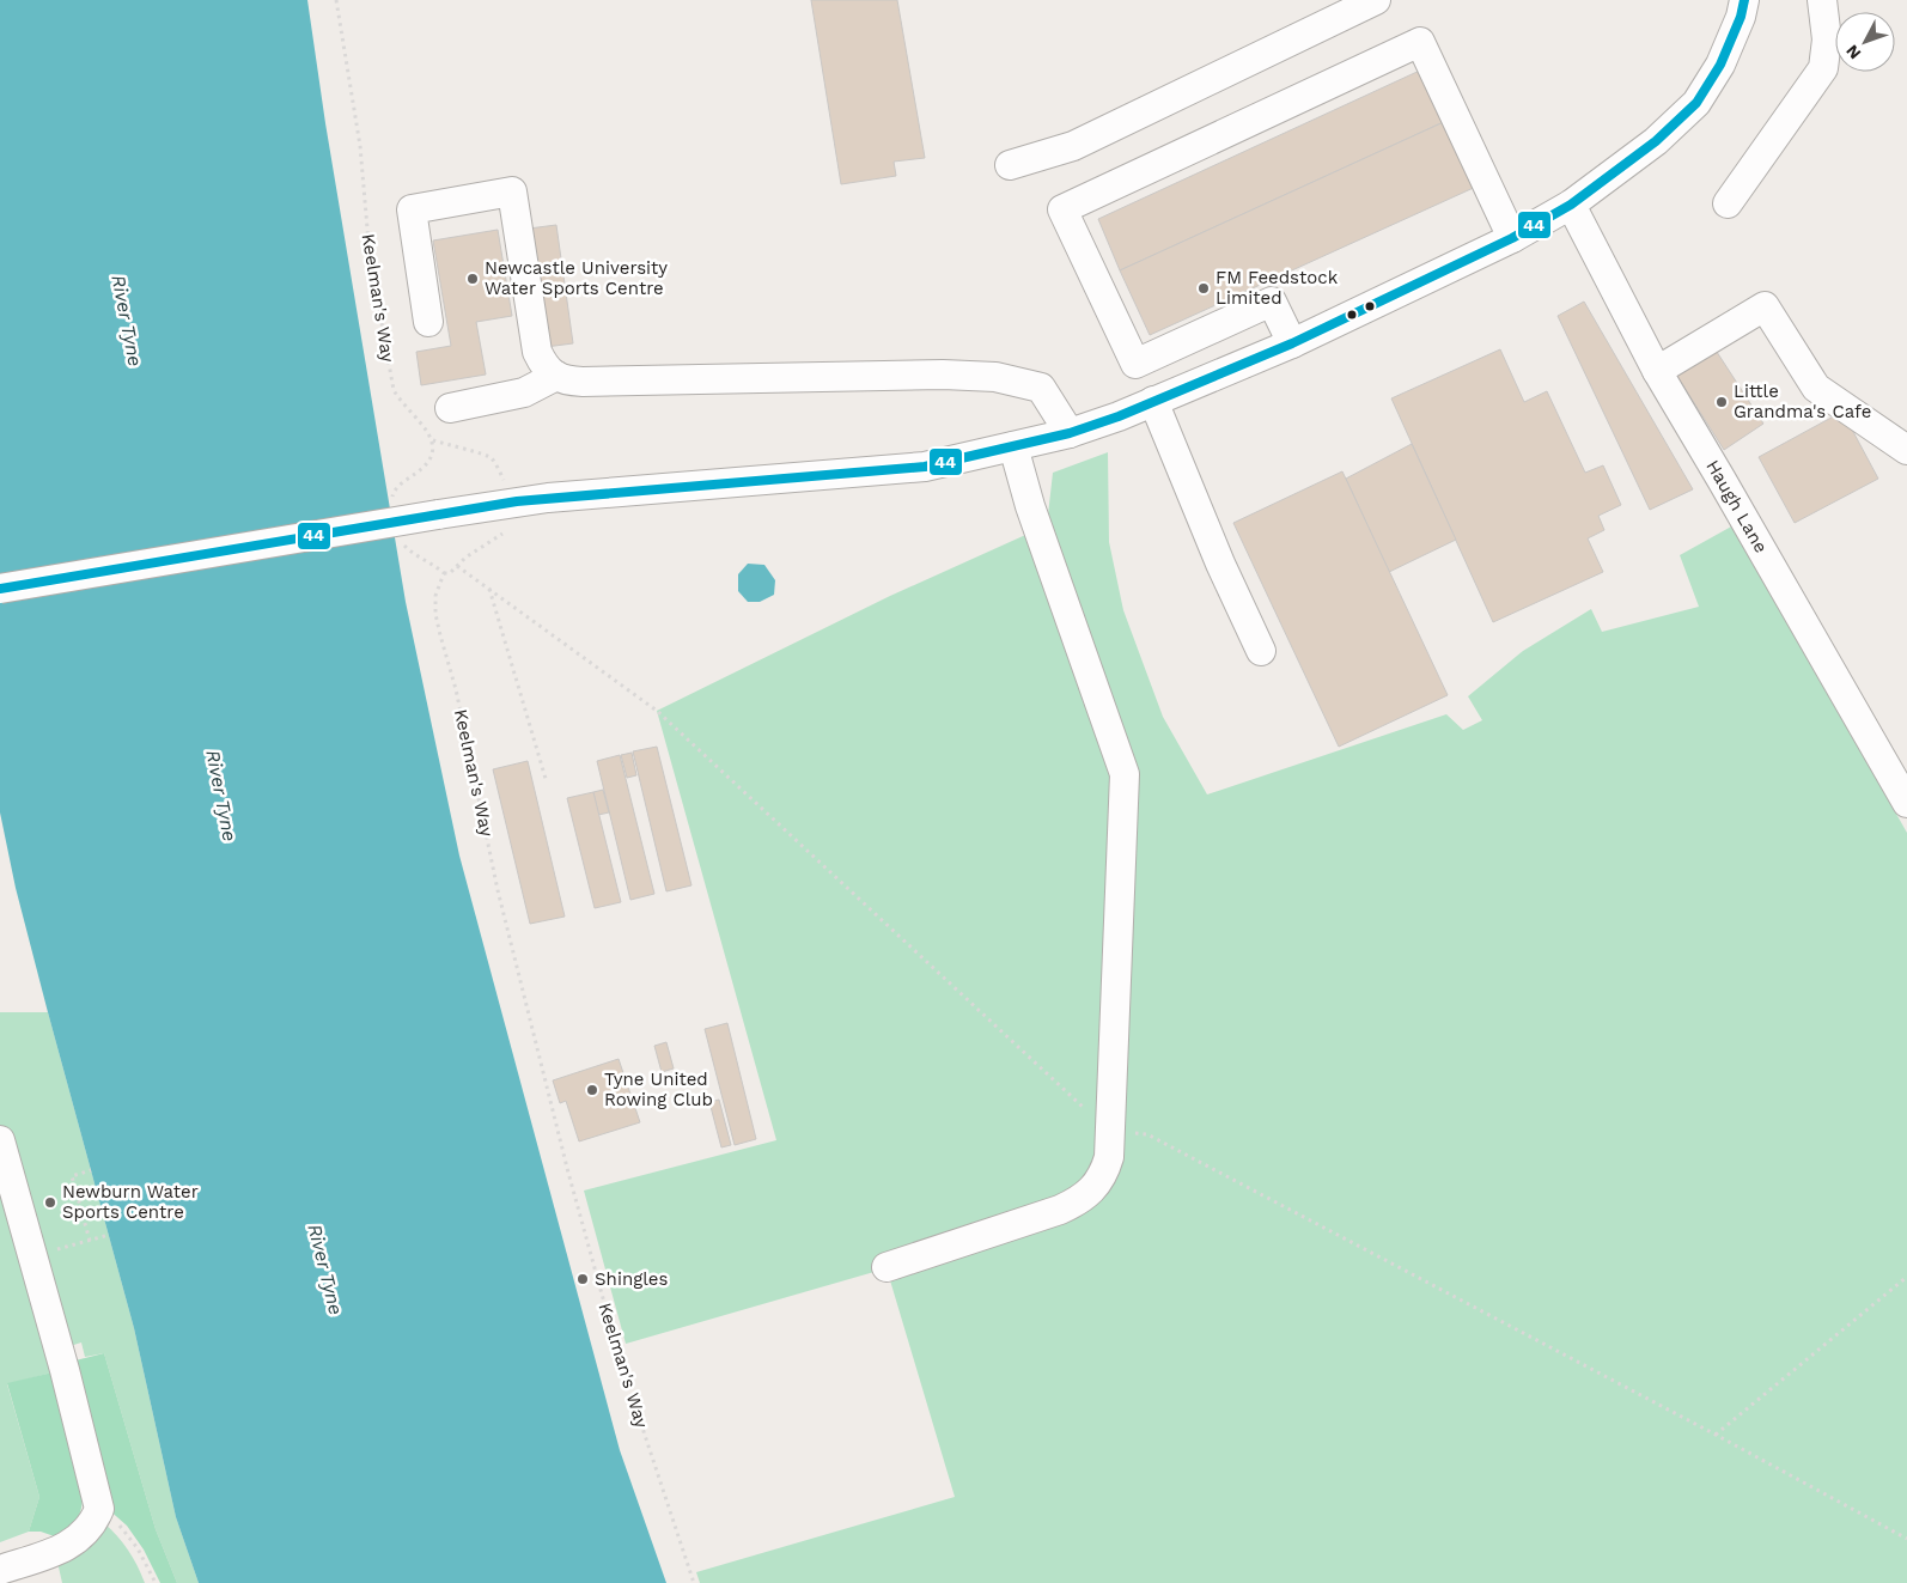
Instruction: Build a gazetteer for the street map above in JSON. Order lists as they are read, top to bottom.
{
  "streets": {
    "street": ["Haugh Lane"],
    "path": ["Keelman's Way"]
  },
  "water": ["River Tyne"],
  "places": [
    "Newcastle University Water Sports Centre",
    "FM Feedstock Limited",
    "Little Grandma's Cafe",
    "Tyne United Rowing Club",
    "Newburn Water Sports Centre",
    "Shingles"
  ],
  "lines": ["transit line 44"],
  "north": "bottom left"
}
